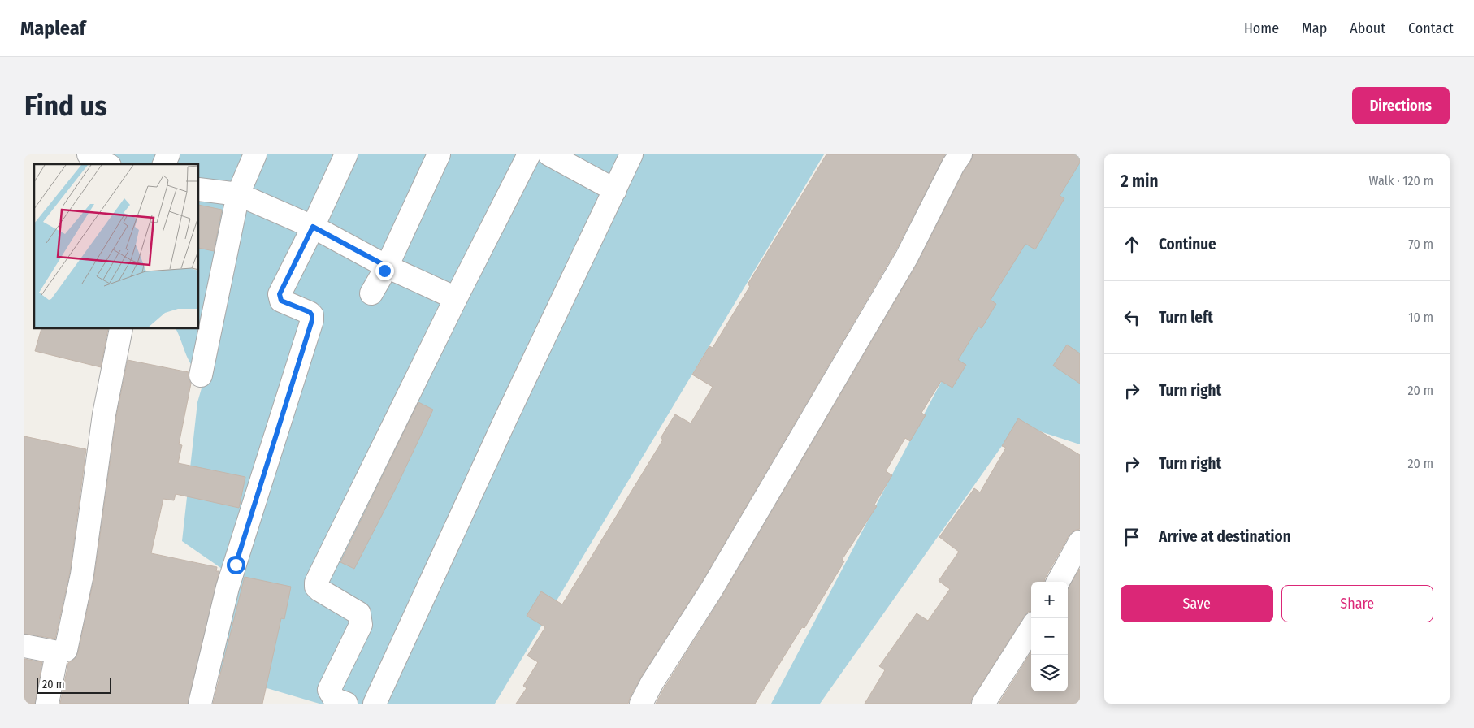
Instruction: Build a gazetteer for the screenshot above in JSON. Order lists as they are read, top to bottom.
{
  "scale_bar": "20 m",
  "page": {
    "header": "Mapleaf",
    "nav": [
      "Home",
      "Map",
      "About",
      "Contact"
    ],
    "buttons": [
      "Directions",
      ["Save", "Share"]
    ],
    "title": "Find us",
    "heading": ["2 min", "Walk · 120 m"],
    "list": [
      ["Continue", "70 m"],
      ["Turn left", "10 m"],
      ["Turn right", "20 m"],
      ["Turn right", "20 m"],
      "Arrive at destination"
    ],
    "map_buttons": ["+", "−"],
    "scale": "20 m"
  }
}
